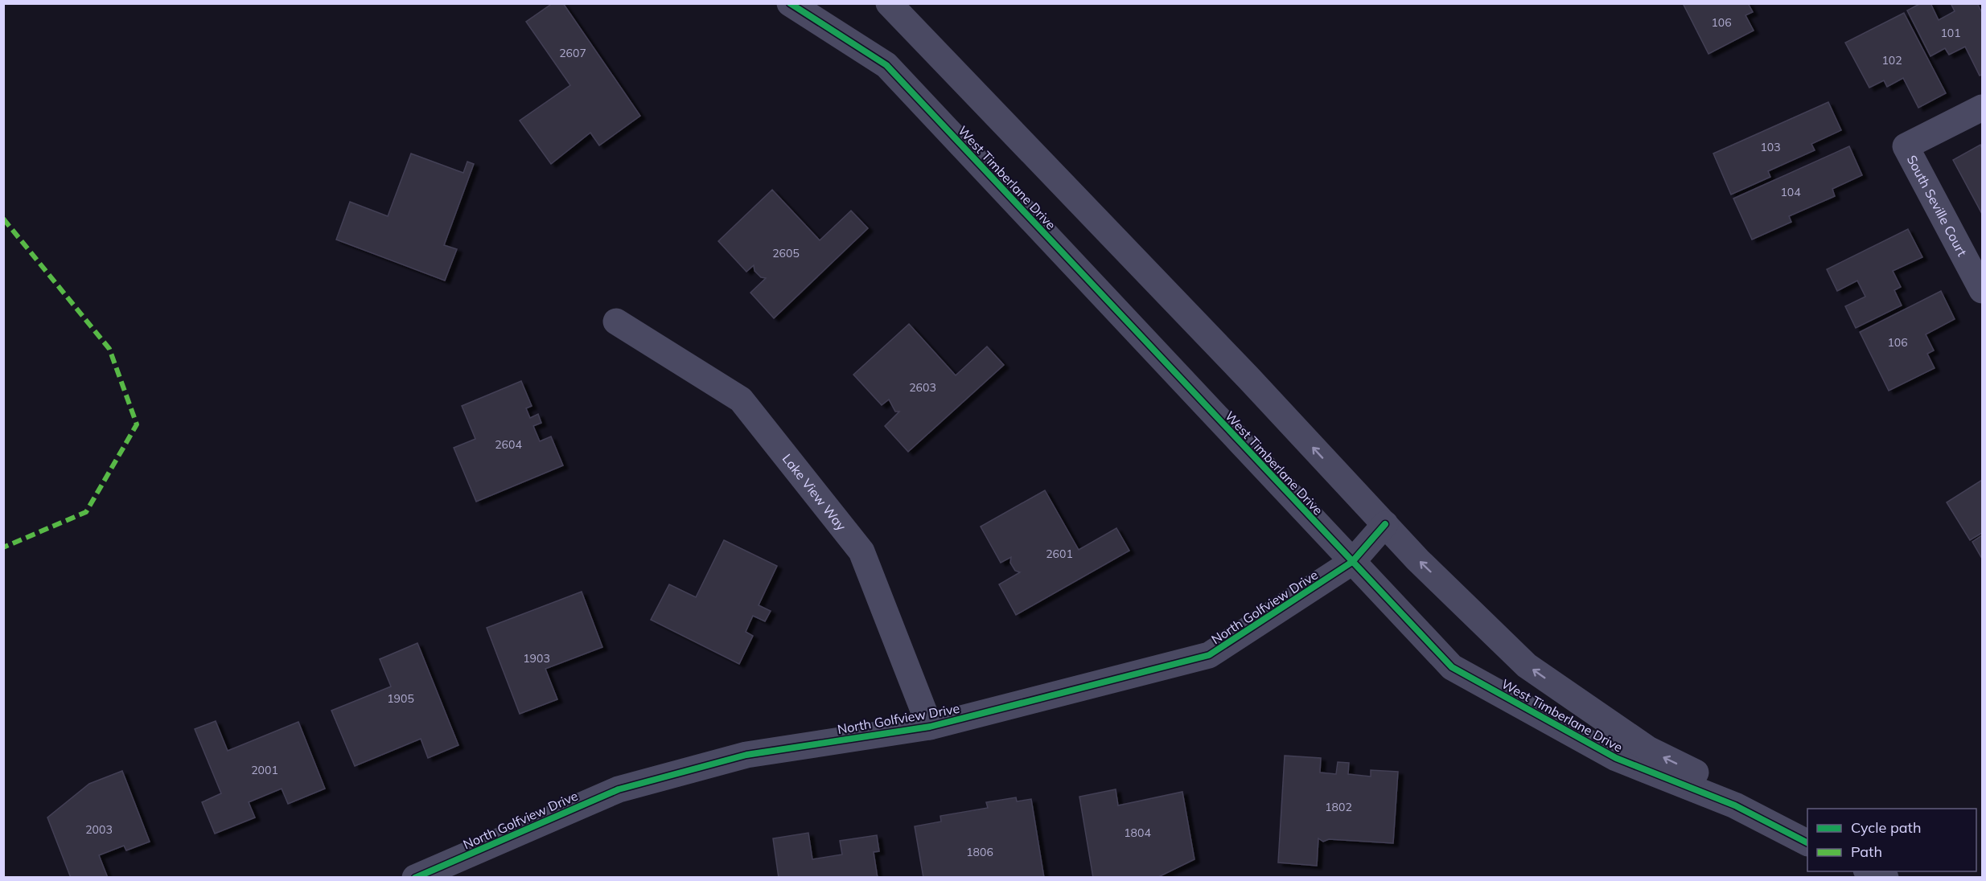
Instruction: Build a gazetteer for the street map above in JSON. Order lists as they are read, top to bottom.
{
  "streets": {
    "street": [
      "West Timberlane Drive",
      "South Seville Court",
      "Lake View Way",
      "North Golfview Drive"
    ]
  },
  "crossings": [
    ["West Timberlane Drive", "North Golfview Drive"],
    ["Lake View Way", "North Golfview Drive"]
  ],
  "house_numbers": [
    "106",
    "101",
    "2607",
    "102",
    "103",
    "104",
    "2605",
    "106",
    "2603",
    "2604",
    "2601",
    "1903",
    "1905",
    "2001",
    "1802",
    "2003",
    "1804",
    "1806"
  ],
  "legend": ["Cycle path", "Path"]
}
